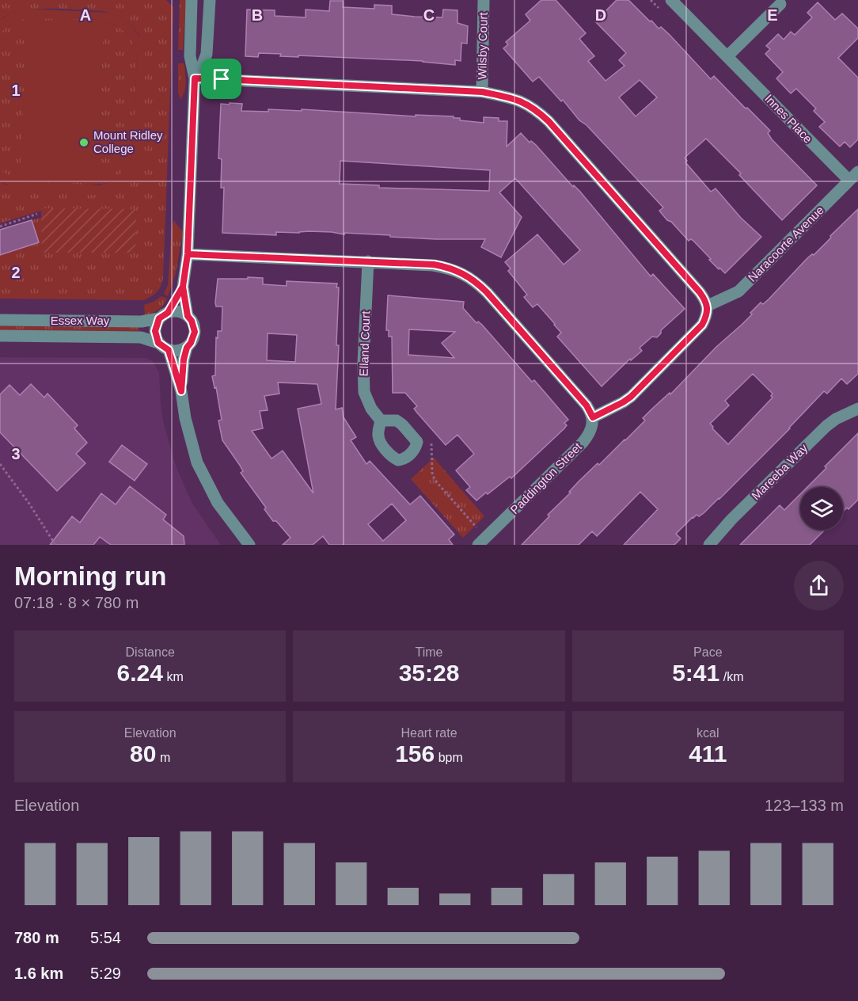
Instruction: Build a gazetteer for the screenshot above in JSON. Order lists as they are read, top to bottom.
{
  "streets": {
    "street": [
      "Wilsby Court",
      "Innes Place",
      "Naracoorte Avenue",
      "Essex Way",
      "Elland Court",
      "Mareeba Way",
      "Paddington Street"
    ]
  },
  "crossings": [
    ["Innes Place", "Naracoorte Avenue"]
  ],
  "places": ["Mount Ridley College"],
  "page": {
    "heading": ["Morning run", "07:18 · 8 × 780 m"],
    "stats": [
      ["Distance", "6.24 km"],
      ["Time", "35:28"],
      ["Pace", "5:41 /km"],
      ["Elevation", "80 m"],
      ["Heart rate", "156 bpm"],
      ["kcal", "411"]
    ],
    "chart": ["Elevation", "123–133 m"],
    "list": [
      {
        "name": "780 m",
        "note": "5:54"
      },
      {
        "name": "1.6 km",
        "note": "5:29"
      }
    ]
  },
  "grid": {
    "columns": [
      "A",
      "B",
      "C",
      "D",
      "E"
    ],
    "rows": ["1", "2", "3"]
  }
}
